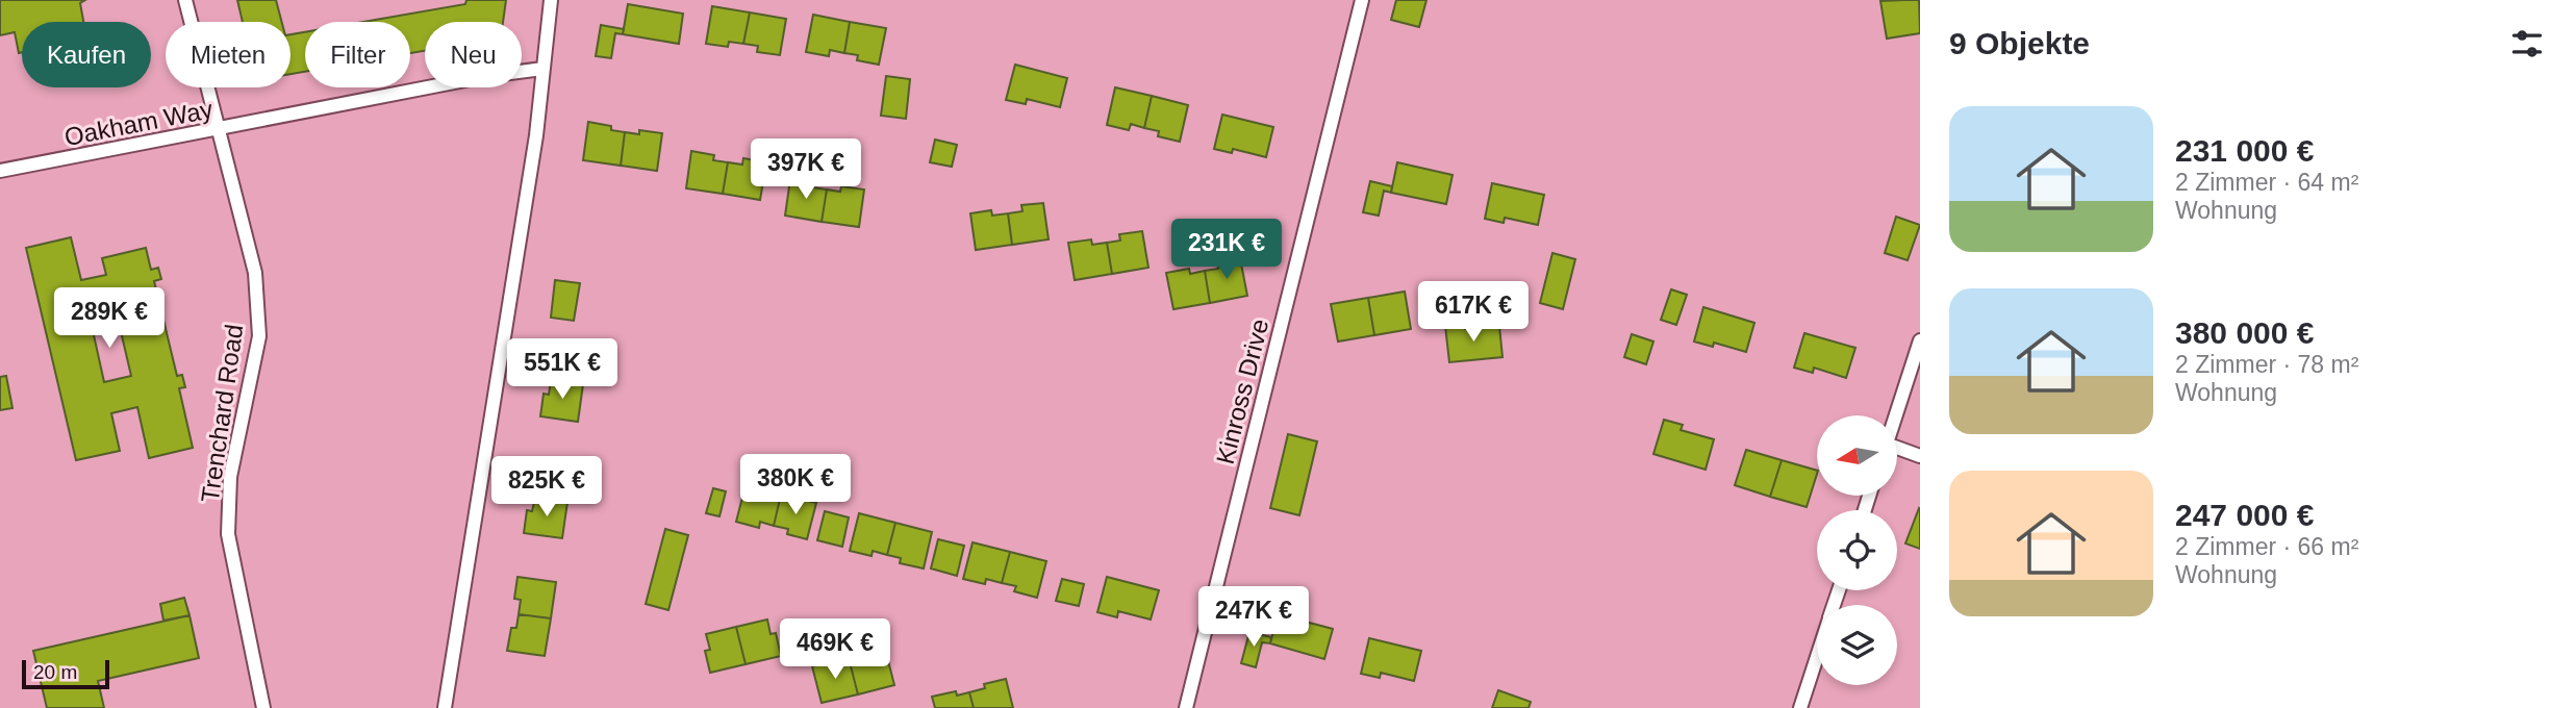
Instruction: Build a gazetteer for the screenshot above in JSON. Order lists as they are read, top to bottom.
{
  "streets": {
    "lane": ["Oakham Way", "Kinross Drive", "Trenchard Road"]
  },
  "crossings": [
    ["Oakham Way", "Trenchard Road"]
  ],
  "scale_bar": "20 m",
  "north": "left",
  "page": {
    "heading": "9 Objekte",
    "chip": [
      "Kaufen",
      "Mieten",
      "Filter",
      "Neu"
    ],
    "list": [
      {
        "name": "231 000 €",
        "note": "2 Zimmer · 64 m² · Wohnung"
      },
      {
        "name": "380 000 €",
        "note": "2 Zimmer · 78 m² · Wohnung"
      },
      {
        "name": "247 000 €",
        "note": "2 Zimmer · 66 m² · Wohnung"
      }
    ],
    "price": [
      "397K €",
      "231K €",
      "617K €",
      "289K €",
      "551K €",
      "380K €",
      "825K €",
      "247K €",
      "469K €"
    ],
    "scale": "20 m"
  }
}
